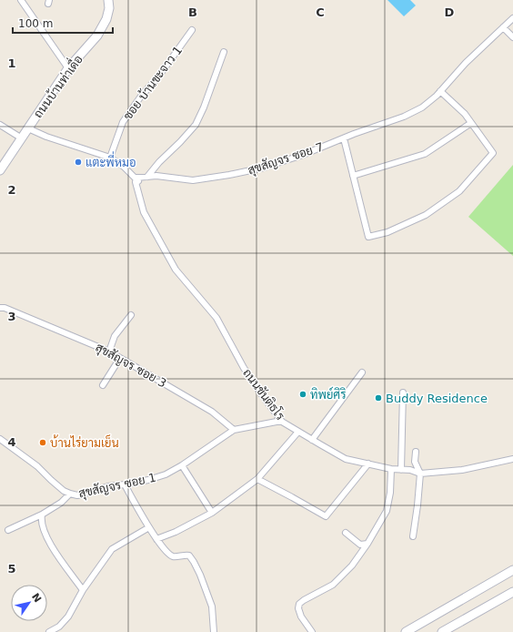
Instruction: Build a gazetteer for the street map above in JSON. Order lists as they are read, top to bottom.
{
  "streets": {
    "street": [
      "ซอย บ้านขะจาว 1",
      "ถนนบ้านท่าเดื่อ",
      "สุขสัญจร ซอย 7",
      "สุขสัญจร ซอย 3",
      "ถนนขันติธโร",
      "สุขสัญจร ซอย 1"
    ]
  },
  "crossings": [
    ["สุขสัญจร ซอย 7", "ถนนขันติธโร"],
    ["สุขสัญจร ซอย 3", "สุขสัญจร ซอย 1"],
    ["ถนนขันติธโร", "สุขสัญจร ซอย 1"]
  ],
  "places": [
    "แตะพี่หมอ",
    "ทิพย์ศิริ",
    "Buddy Residence",
    "บ้านไร่ยามเย็น"
  ],
  "scale_bar": "100 m",
  "north": "top right",
  "grid": {
    "columns": ["B", "C", "D"],
    "rows": [
      "1",
      "2",
      "3",
      "4",
      "5"
    ]
  }
}
